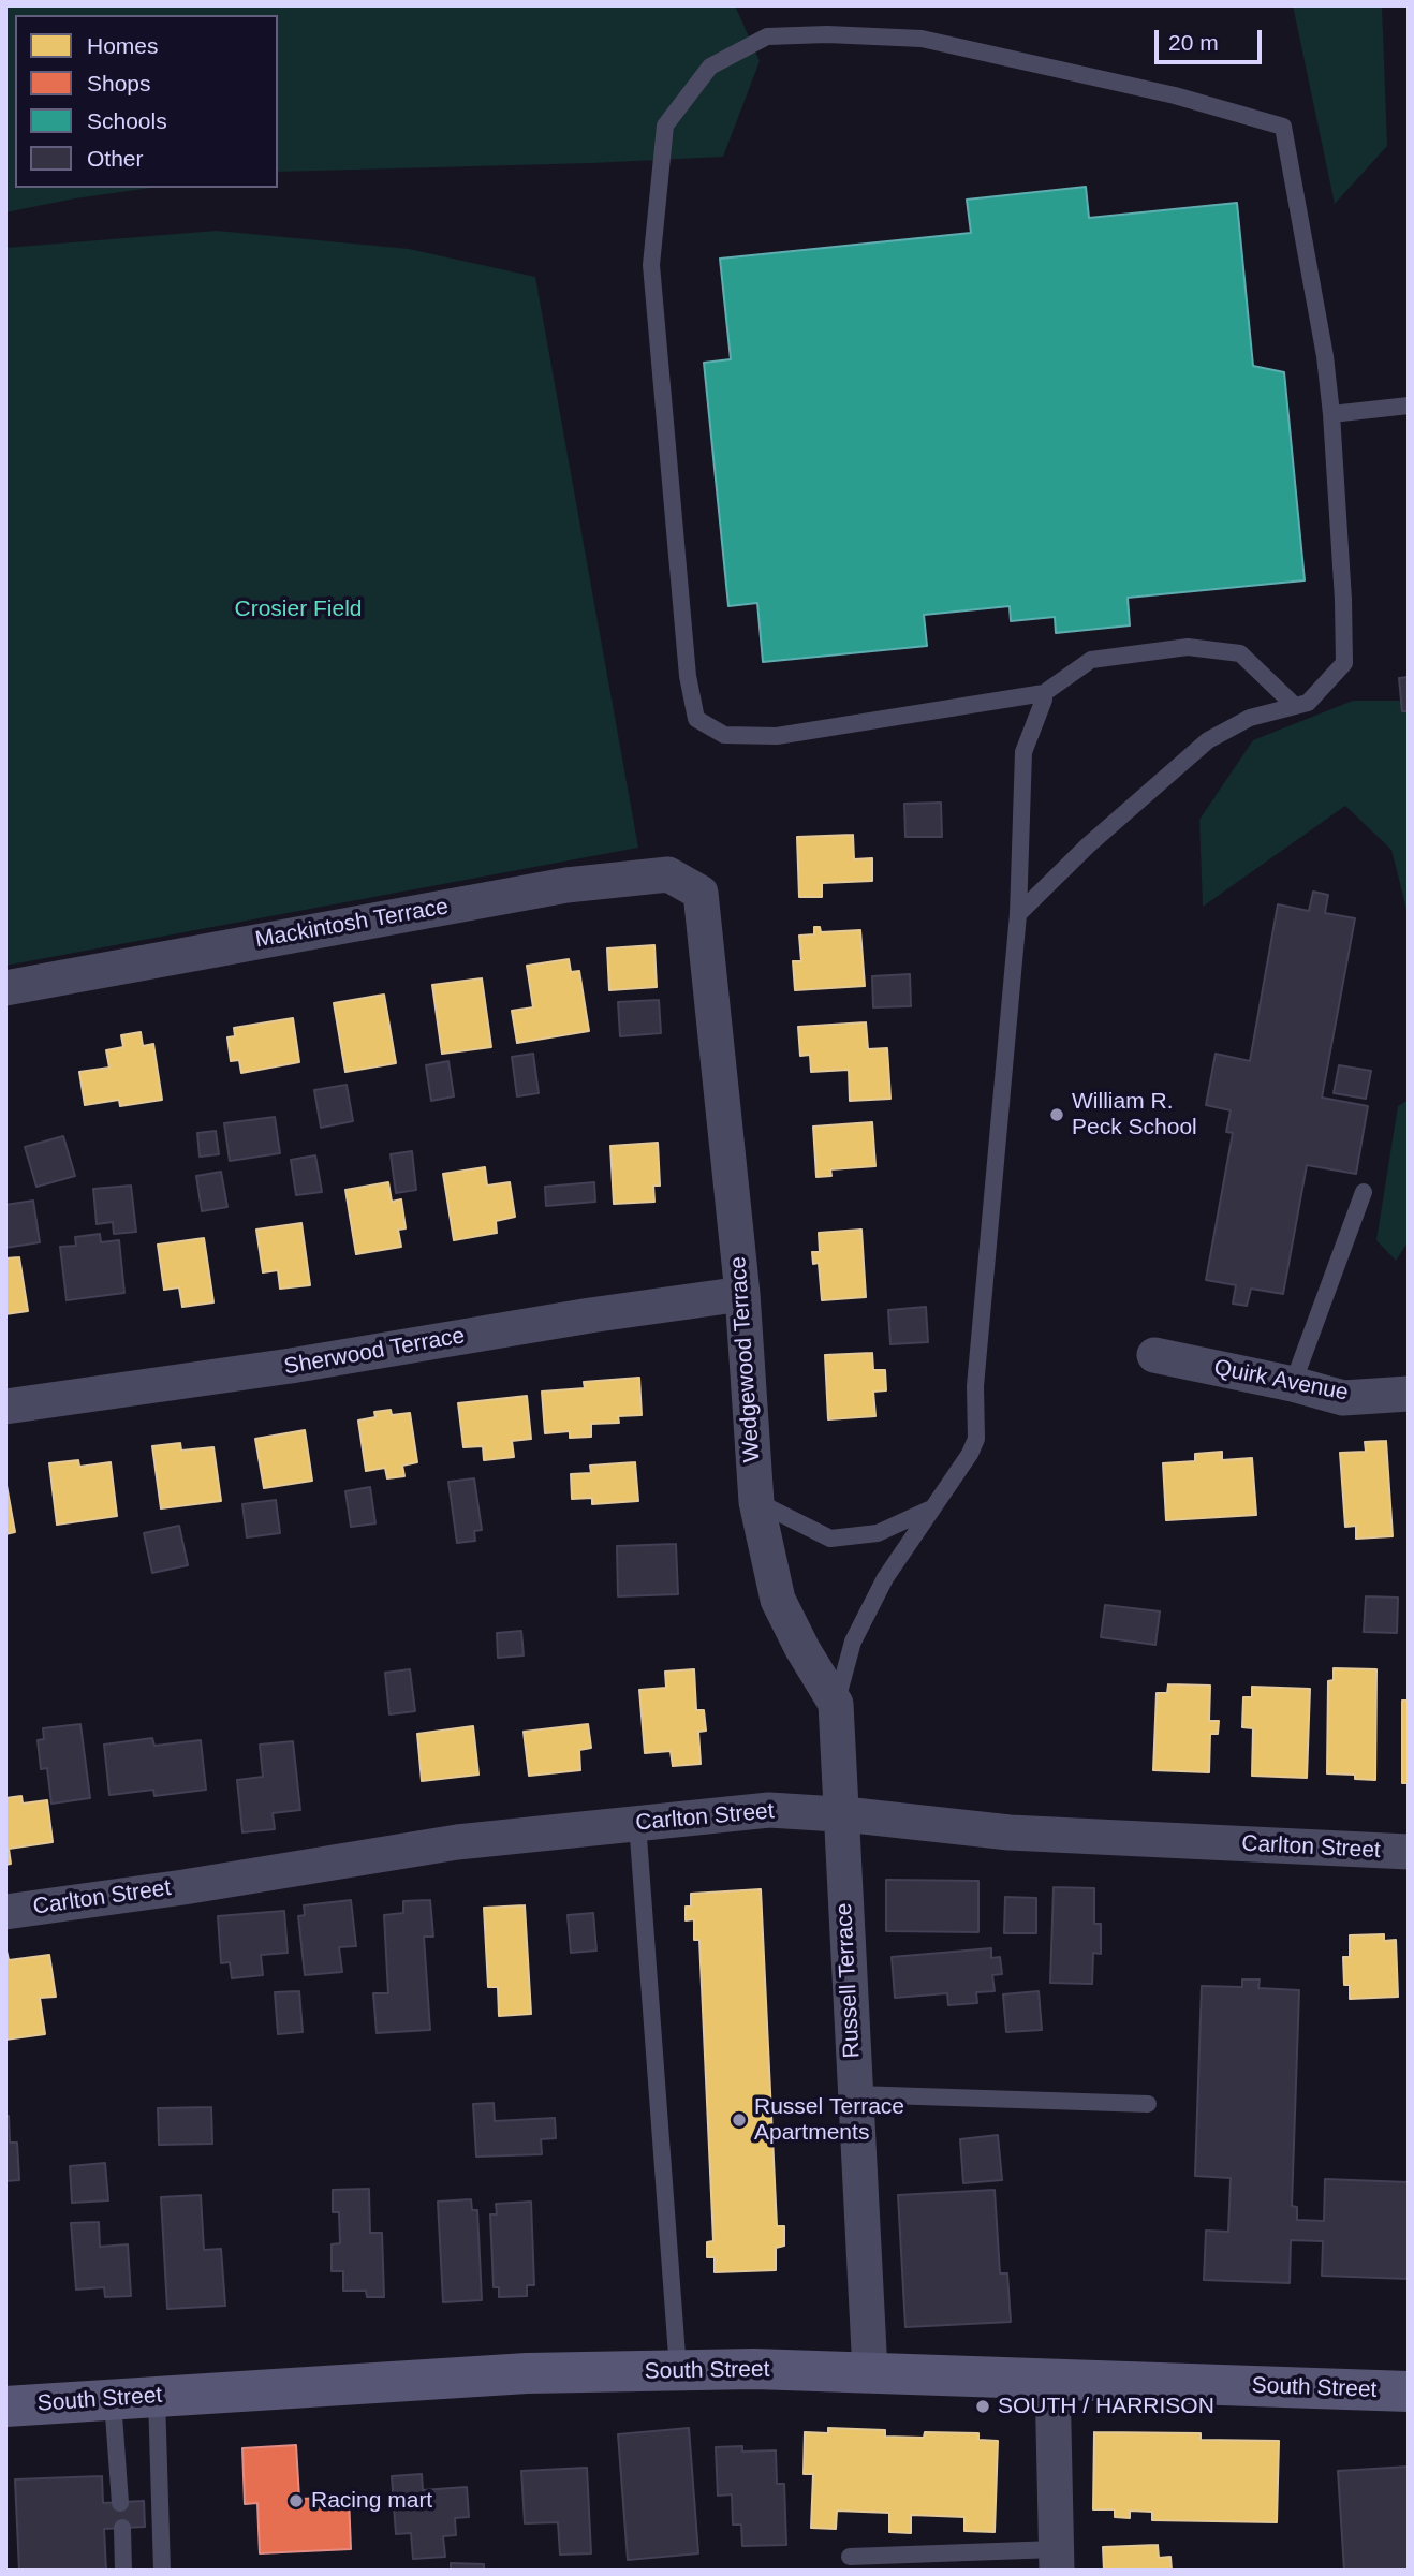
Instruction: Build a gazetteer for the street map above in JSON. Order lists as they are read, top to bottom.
{
  "streets": {
    "main road": ["South Street"],
    "street": [
      "Mackintosh Terrace",
      "Sherwood Terrace",
      "Wedgewood Terrace",
      "Quirk Avenue",
      "Carlton Street",
      "Russell Terrace"
    ]
  },
  "crossings": [
    ["Mackintosh Terrace", "Wedgewood Terrace"],
    ["Sherwood Terrace", "Wedgewood Terrace"],
    ["Wedgewood Terrace", "Carlton Street"],
    ["Wedgewood Terrace", "Russell Terrace"],
    ["Carlton Street", "Russell Terrace"],
    ["Russell Terrace", "South Street"]
  ],
  "parks": ["Crosier Field"],
  "places": [
    "William R. Peck School",
    "Russel Terrace Apartments",
    "SOUTH / HARRISON",
    "Racing mart"
  ],
  "legend": [
    "Homes",
    "Shops",
    "Schools",
    "Other"
  ],
  "scale_bar": "20 m"
}
